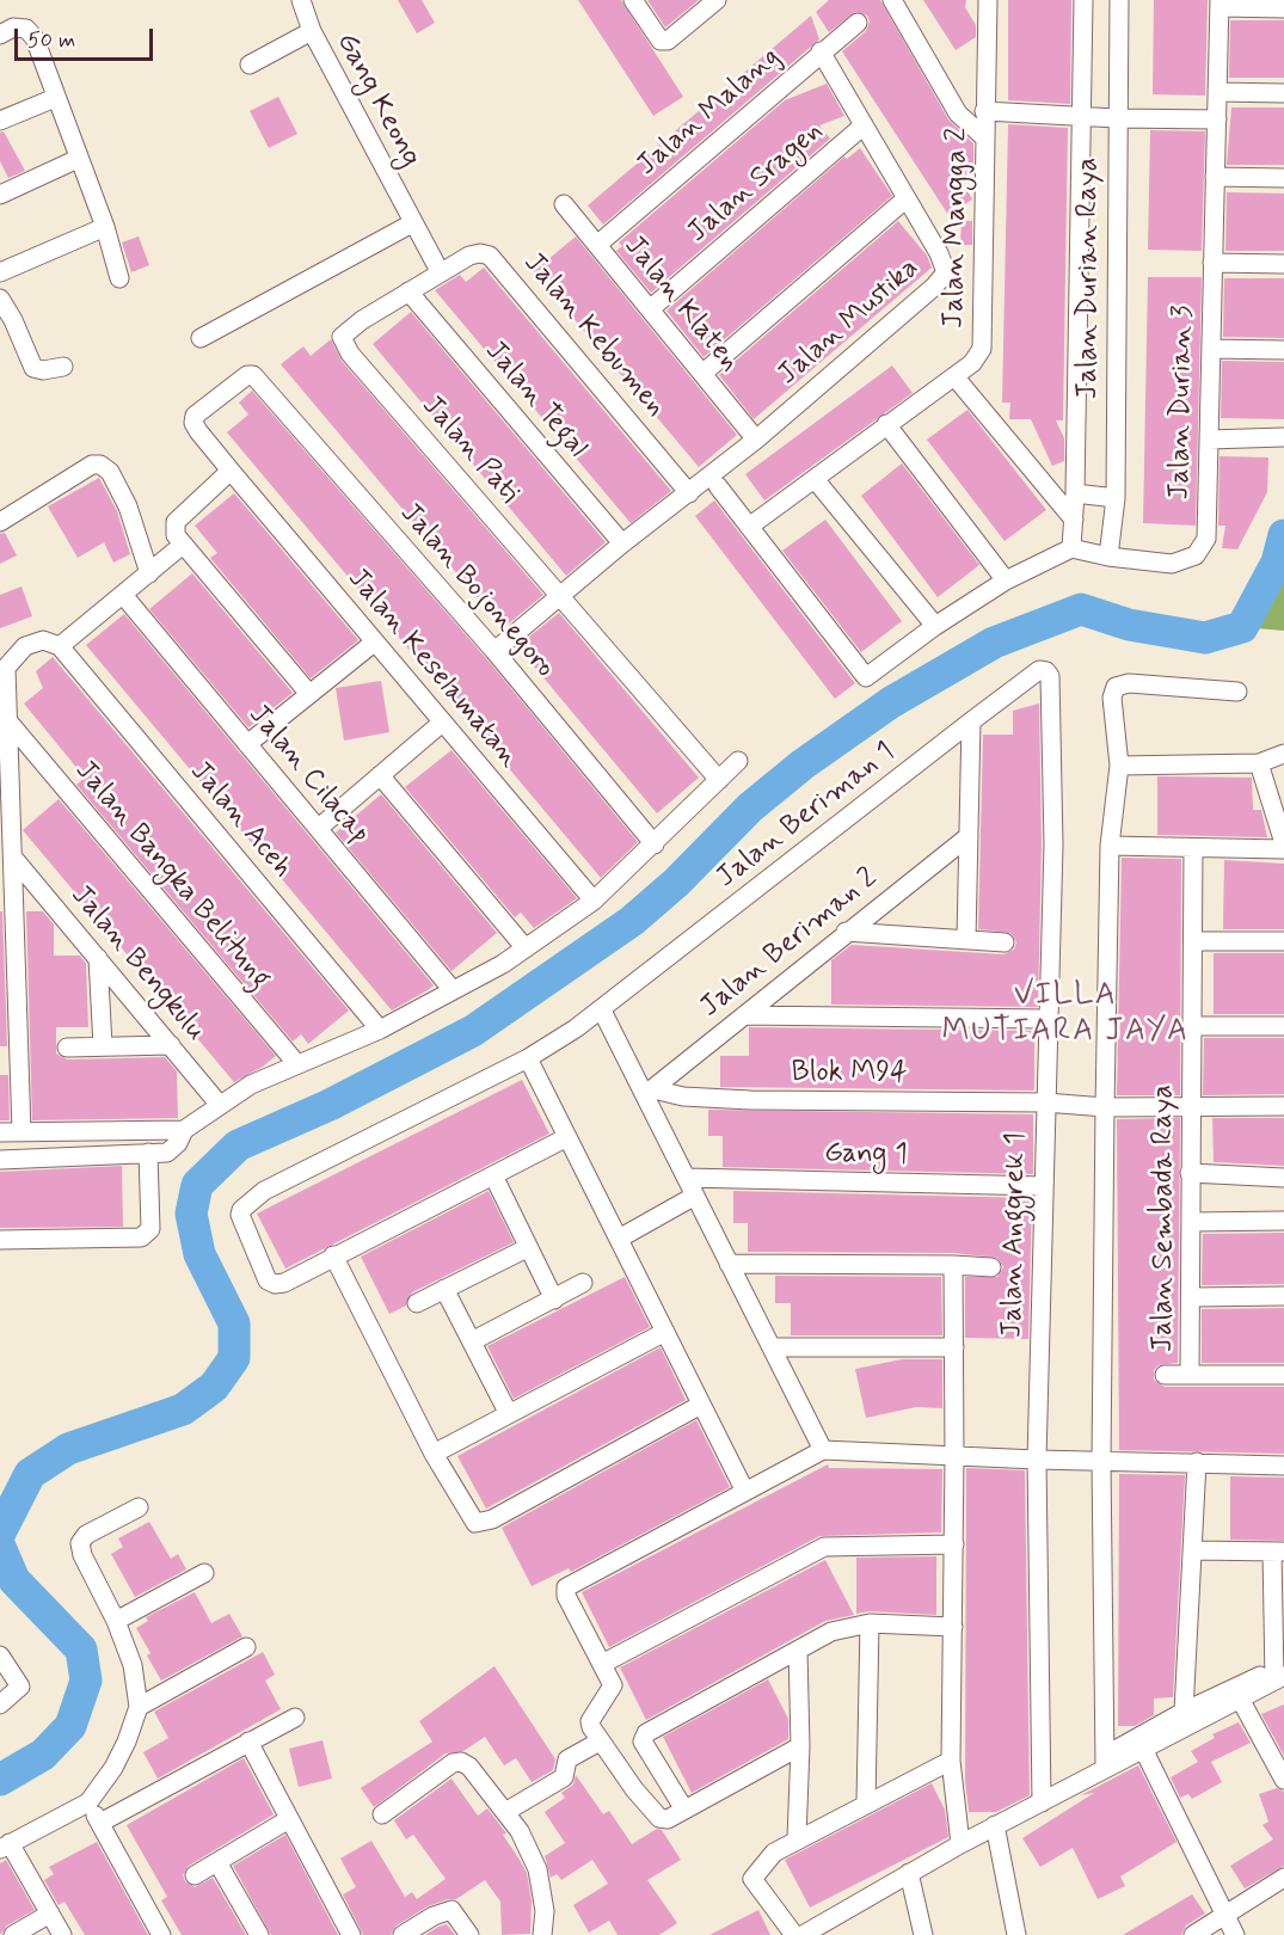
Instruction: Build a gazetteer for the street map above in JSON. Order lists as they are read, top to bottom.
{
  "streets": {
    "street": [
      "Gang Keong",
      "Jalan Malang",
      "Jalan Sragen",
      "Jalan Mangga 2",
      "Jalan Durian Raya",
      "Jalan Klaten",
      "Jalan Mustika",
      "Jalan Kebumen",
      "Jalan Tegal",
      "Jalan Durian 3",
      "Jalan Pati",
      "Jalan Bojonegoro",
      "Jalan Keselamatan",
      "Jalan Cilacap",
      "Jalan Beriman 1",
      "Jalan Aceh",
      "Jalan Bangka Belitung",
      "Jalan Beriman 2",
      "Jalan Bengkulu",
      "Blok M94",
      "Gang 1",
      "Jalan Sembada Raya",
      "Jalan Anggrek 1"
    ]
  },
  "crossings": [
    ["Gang Keong", "Jalan Kebumen"],
    ["Jalan Malang", "Jalan Klaten"],
    ["Jalan Sragen", "Jalan Klaten"],
    ["Jalan Durian Raya", "Jalan Durian 3"],
    ["Jalan Klaten", "Jalan Mustika"],
    ["Jalan Tegal", "Jalan Pati"],
    ["Jalan Bojonegoro", "Jalan Keselamatan"],
    ["Jalan Beriman 1", "Jalan Anggrek 1"],
    ["Jalan Beriman 2", "Blok M94"],
    ["Blok M94", "Jalan Sembada Raya"],
    ["Blok M94", "Jalan Anggrek 1"],
    ["Gang 1", "Jalan Anggrek 1"]
  ],
  "districts": ["VILLA MUTIARA JAYA"],
  "scale_bar": "50 m"
}
